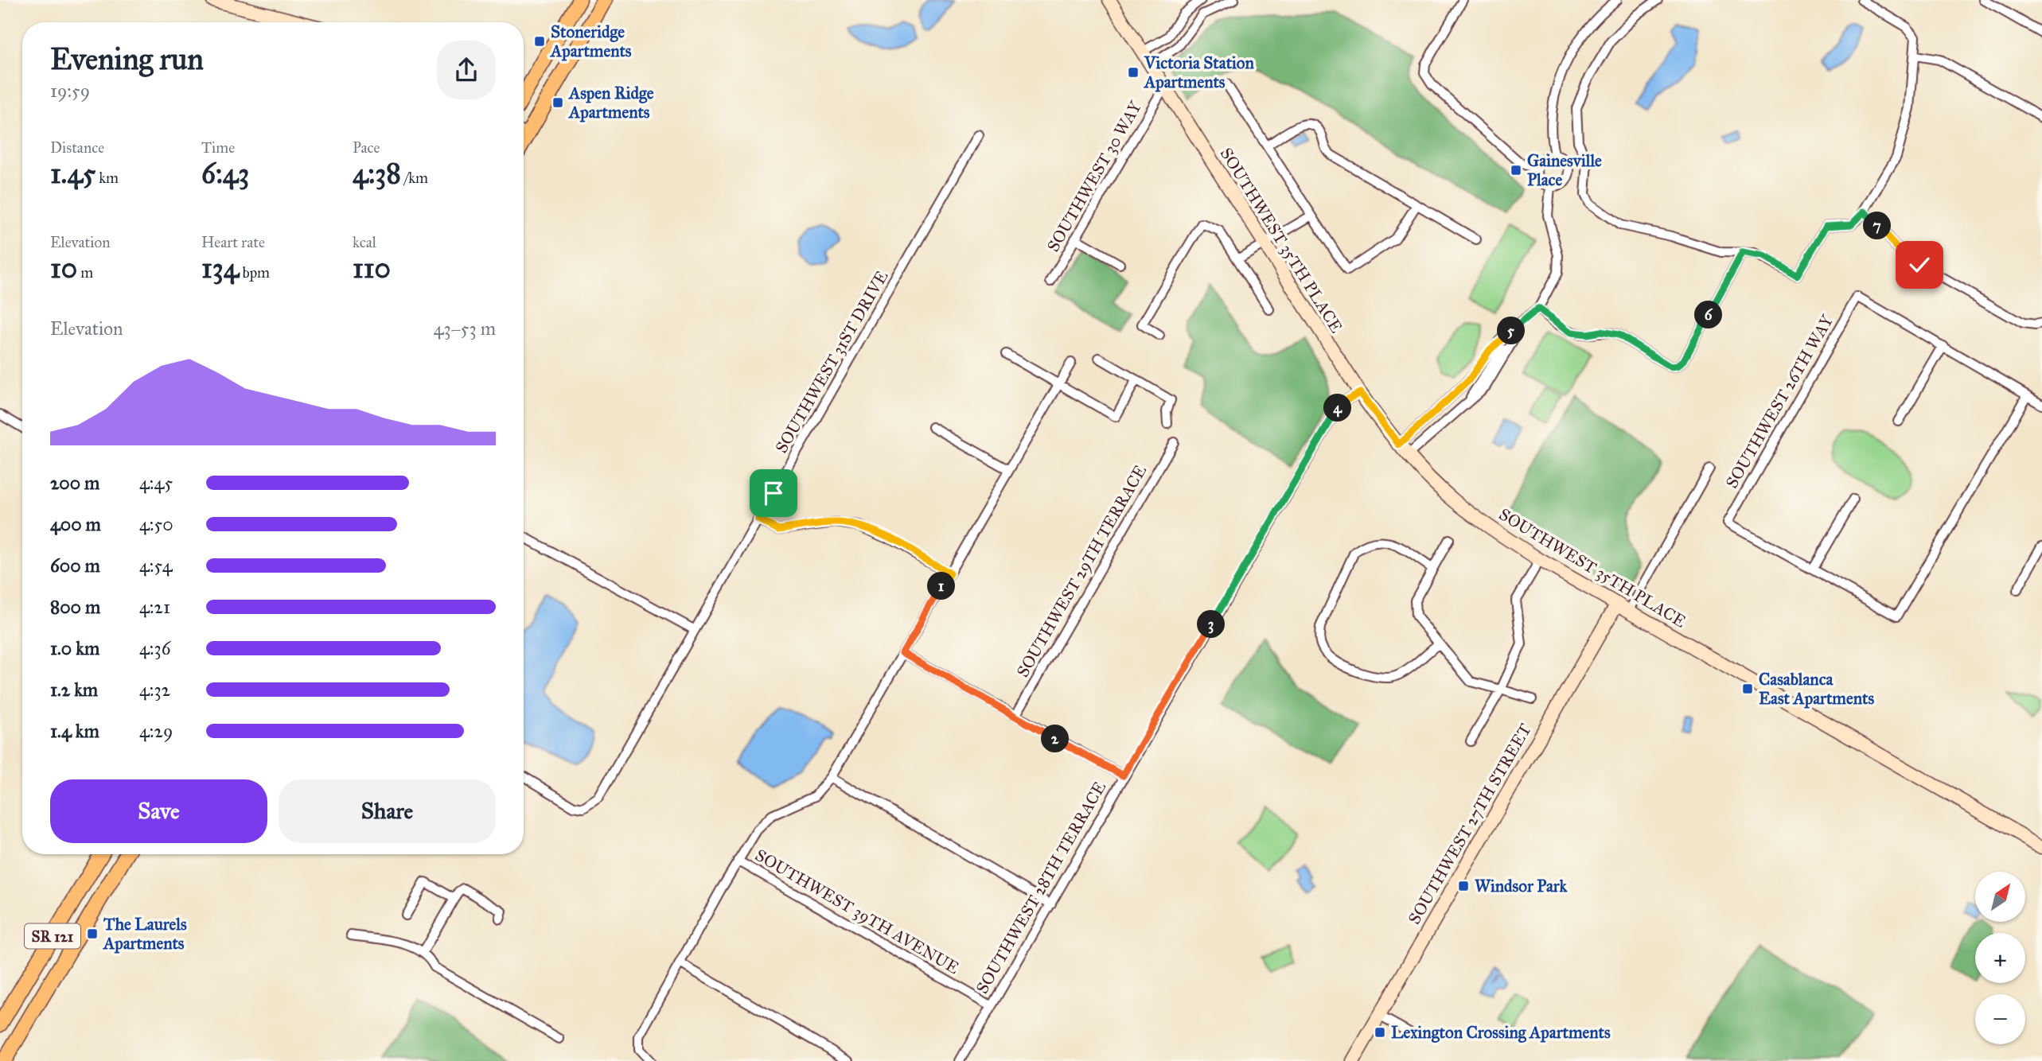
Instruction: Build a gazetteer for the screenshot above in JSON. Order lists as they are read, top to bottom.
{
  "streets": {
    "main road": ["SR 121"],
    "street": [
      "SOUTHWEST 30 WAY",
      "SOUTHWEST 35TH PLACE",
      "SOUTHWEST 31ST DRIVE",
      "SOUTHWEST 26TH WAY",
      "SOUTHWEST 29TH TERRACE",
      "SOUTHWEST 27TH STREET",
      "SOUTHWEST 28TH TERRACE",
      "SOUTHWEST 39TH AVENUE"
    ]
  },
  "crossings": [
    ["SOUTHWEST 30 WAY", "SOUTHWEST 35TH PLACE"],
    ["SOUTHWEST 35TH PLACE", "SOUTHWEST 27TH STREET"],
    ["SOUTHWEST 35TH PLACE", "SOUTHWEST 28TH TERRACE"],
    ["SOUTHWEST 28TH TERRACE", "SOUTHWEST 39TH AVENUE"]
  ],
  "places": {
    "transit": [
      "Stoneridge Apartments",
      "Victoria Station Apartments",
      "Aspen Ridge Apartments",
      "Gainesville Place",
      "Casablanca East Apartments",
      "Windsor Park",
      "The Laurels Apartments",
      "Lexington Crossing Apartments"
    ]
  },
  "north": "top right",
  "page": {
    "heading": ["Evening run", "19:59"],
    "stats": [
      ["Distance", "1.45 km"],
      ["Time", "6:43"],
      ["Pace", "4:38 /km"],
      ["Elevation", "10 m"],
      ["Heart rate", "134 bpm"],
      ["kcal", "110"]
    ],
    "pins": [
      "7",
      "6",
      "5",
      "4",
      "1",
      "3",
      "2"
    ],
    "chart": ["Elevation", "43–53 m"],
    "list": [
      {
        "name": "200 m",
        "note": "4:45"
      },
      {
        "name": "400 m",
        "note": "4:50"
      },
      {
        "name": "600 m",
        "note": "4:54"
      },
      {
        "name": "800 m",
        "note": "4:21"
      },
      {
        "name": "1.0 km",
        "note": "4:36"
      },
      {
        "name": "1.2 km",
        "note": "4:32"
      },
      {
        "name": "1.4 km",
        "note": "4:29"
      }
    ],
    "buttons": ["Save", "Share"],
    "map_buttons": ["+", "−"]
  }
}
